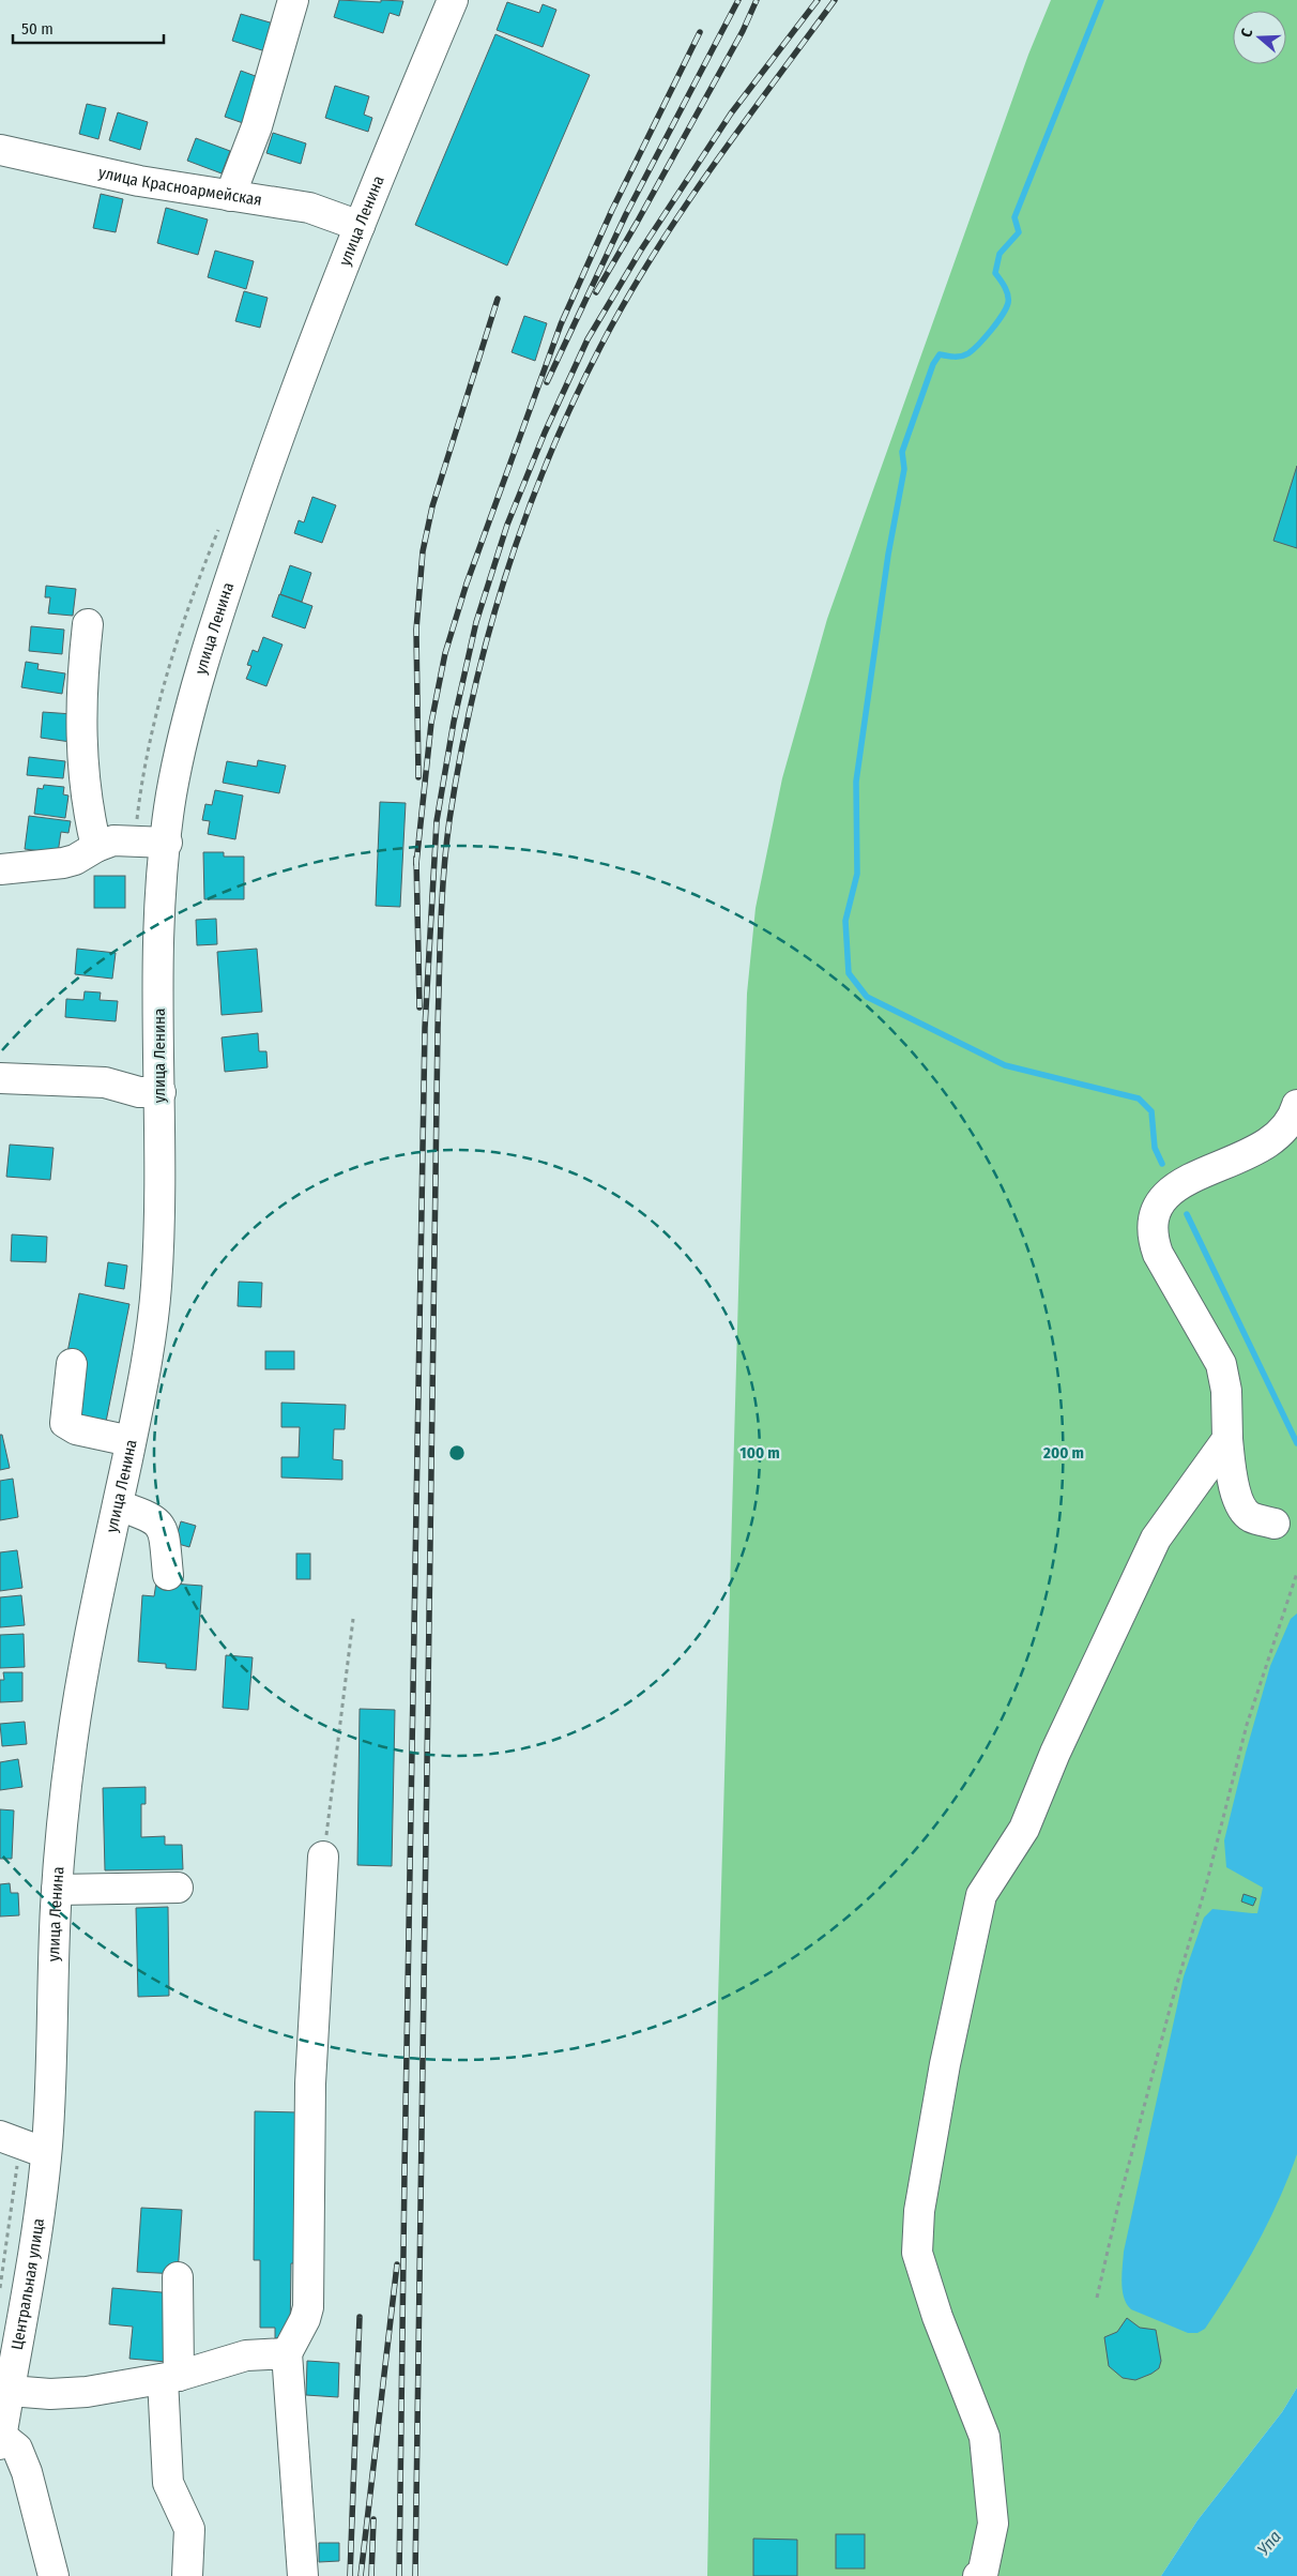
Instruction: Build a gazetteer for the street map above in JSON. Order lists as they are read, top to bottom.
{
  "streets": {
    "main road": ["улица Красноармейская", "улица Ленина", "Центральная улица"]
  },
  "crossings": [
    ["улица Красноармейская", "улица Ленина"],
    ["улица Ленина", "Центральная улица"]
  ],
  "water": ["Упа"],
  "scale_bar": "50 m",
  "north": "left",
  "rings": ["100 m", "200 m"]
}
